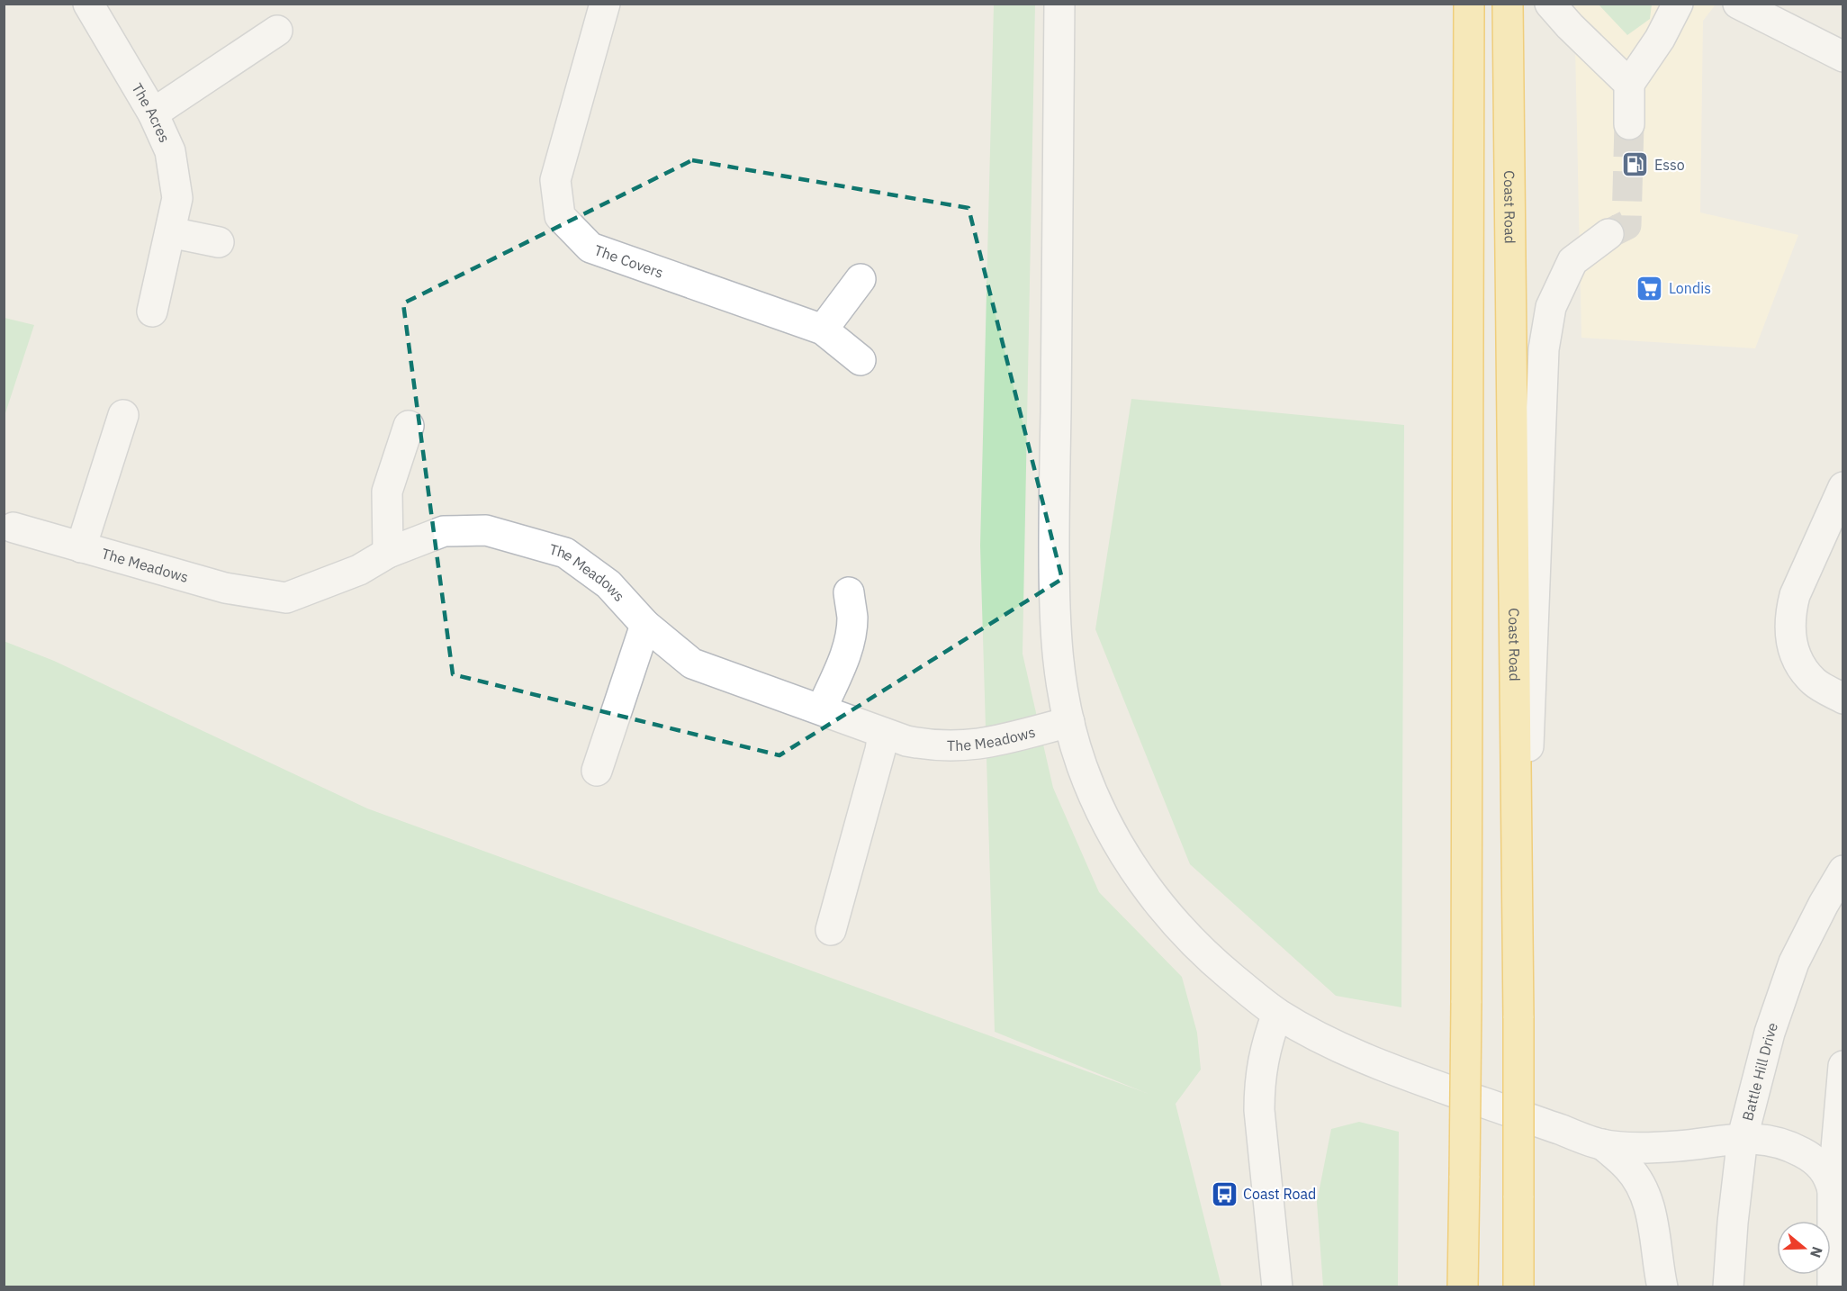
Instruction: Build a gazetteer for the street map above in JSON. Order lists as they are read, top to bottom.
{
  "streets": {
    "highway": ["Coast Road"],
    "street": [
      "The Acres",
      "The Covers",
      "The Meadows",
      "Battle Hill Drive"
    ]
  },
  "places": {
    "fuel station": ["Esso"],
    "supermarket": ["Londis"],
    "bus stop": ["Coast Road"]
  },
  "north": "right"
}
